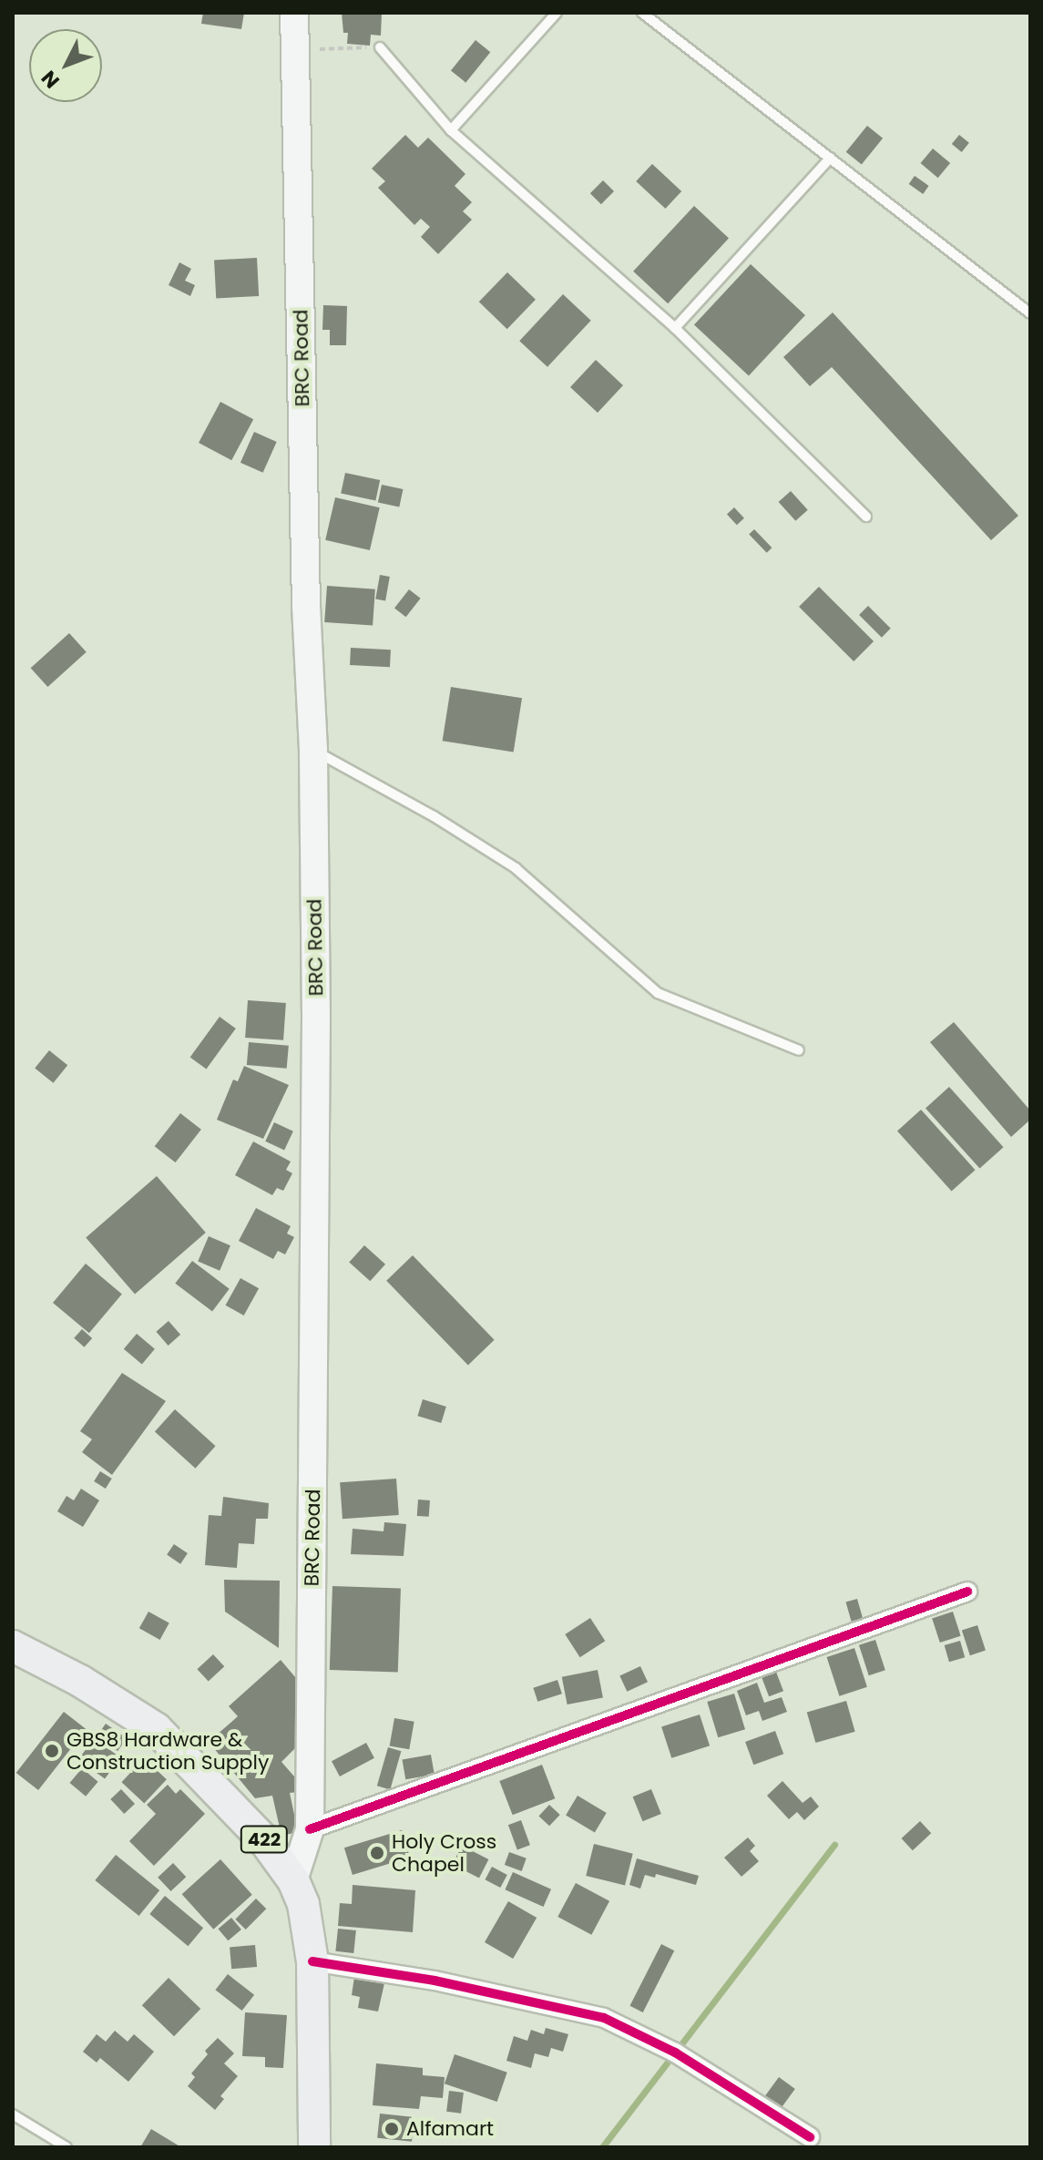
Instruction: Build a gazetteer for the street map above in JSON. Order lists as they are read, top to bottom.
{
  "streets": {
    "main road": ["BRC Road", "422"]
  },
  "crossings": [
    ["BRC Road", "422"]
  ],
  "places": ["GBS8 Hardware & Construction Supply", "Holy Cross Chapel", "Alfamart"],
  "north": "bottom left"
}
